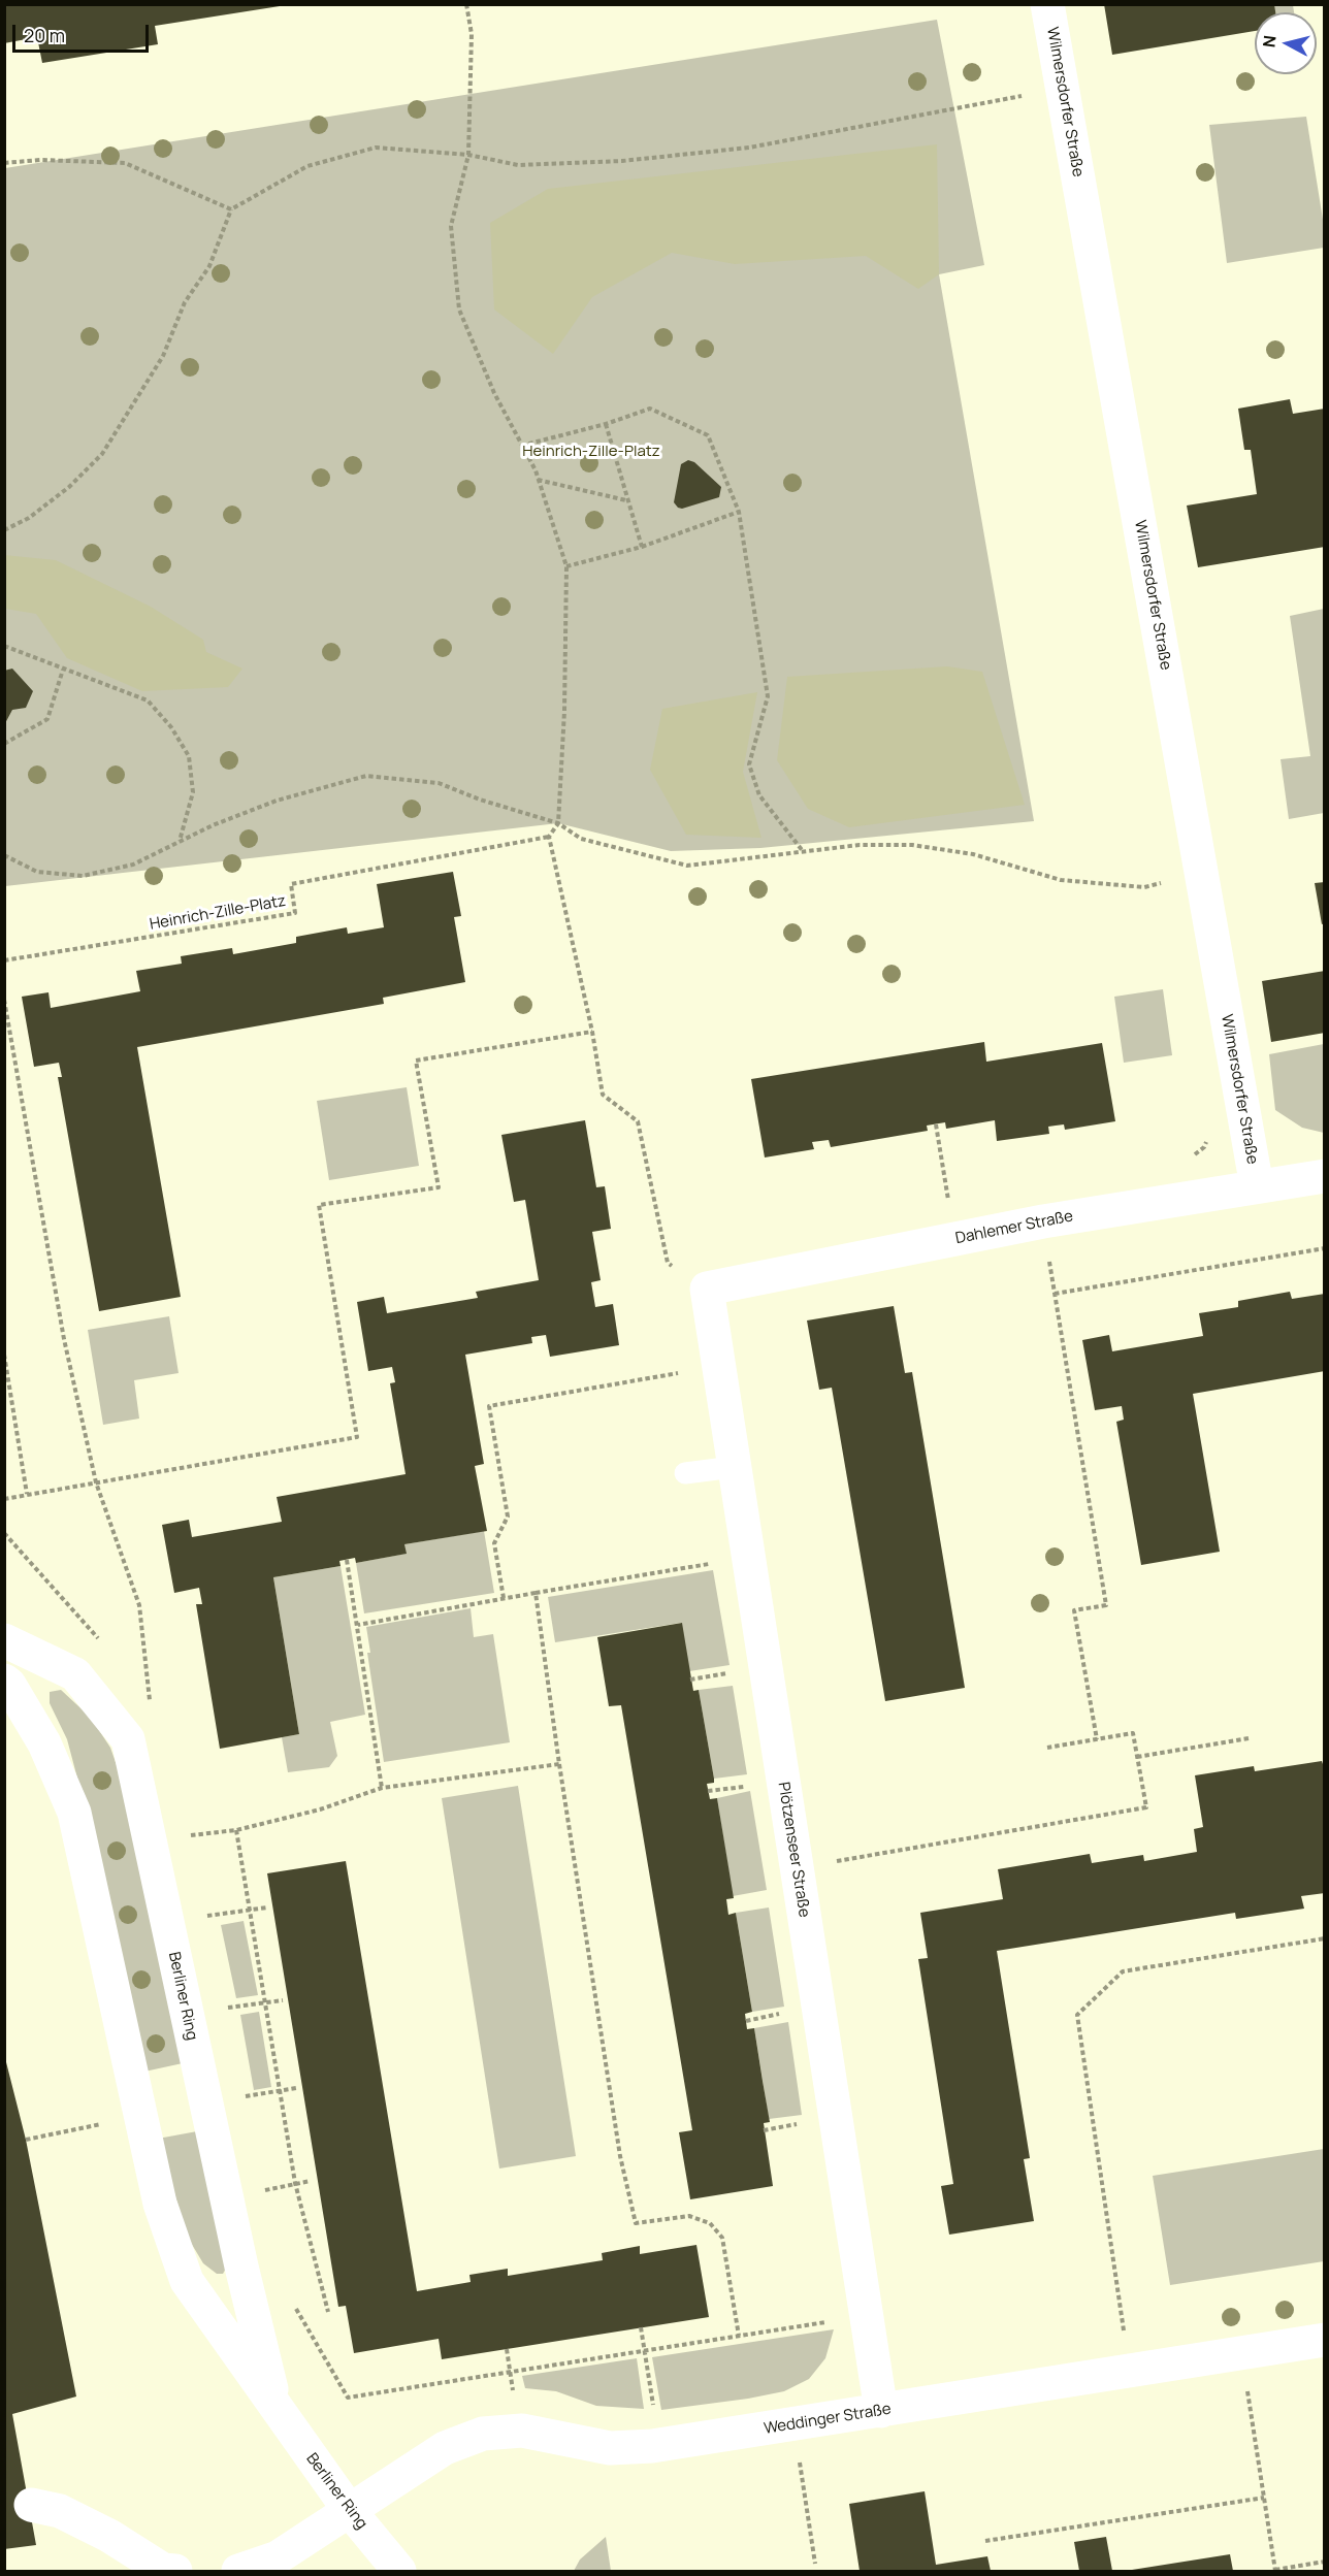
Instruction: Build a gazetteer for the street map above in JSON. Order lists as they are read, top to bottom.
{
  "streets": {
    "street": [
      "Wilmersdorfer Straße",
      "Dahlemer Straße",
      "Plötzenseer Straße",
      "Berliner Ring",
      "Weddinger Straße"
    ],
    "path": ["Heinrich-Zille-Platz"]
  },
  "crossings": [
    ["Wilmersdorfer Straße", "Dahlemer Straße"],
    ["Dahlemer Straße", "Plötzenseer Straße"],
    ["Plötzenseer Straße", "Weddinger Straße"],
    ["Berliner Ring", "Weddinger Straße"]
  ],
  "parks": ["Heinrich-Zille-Platz"],
  "scale_bar": "20 m",
  "north": "left"
}
